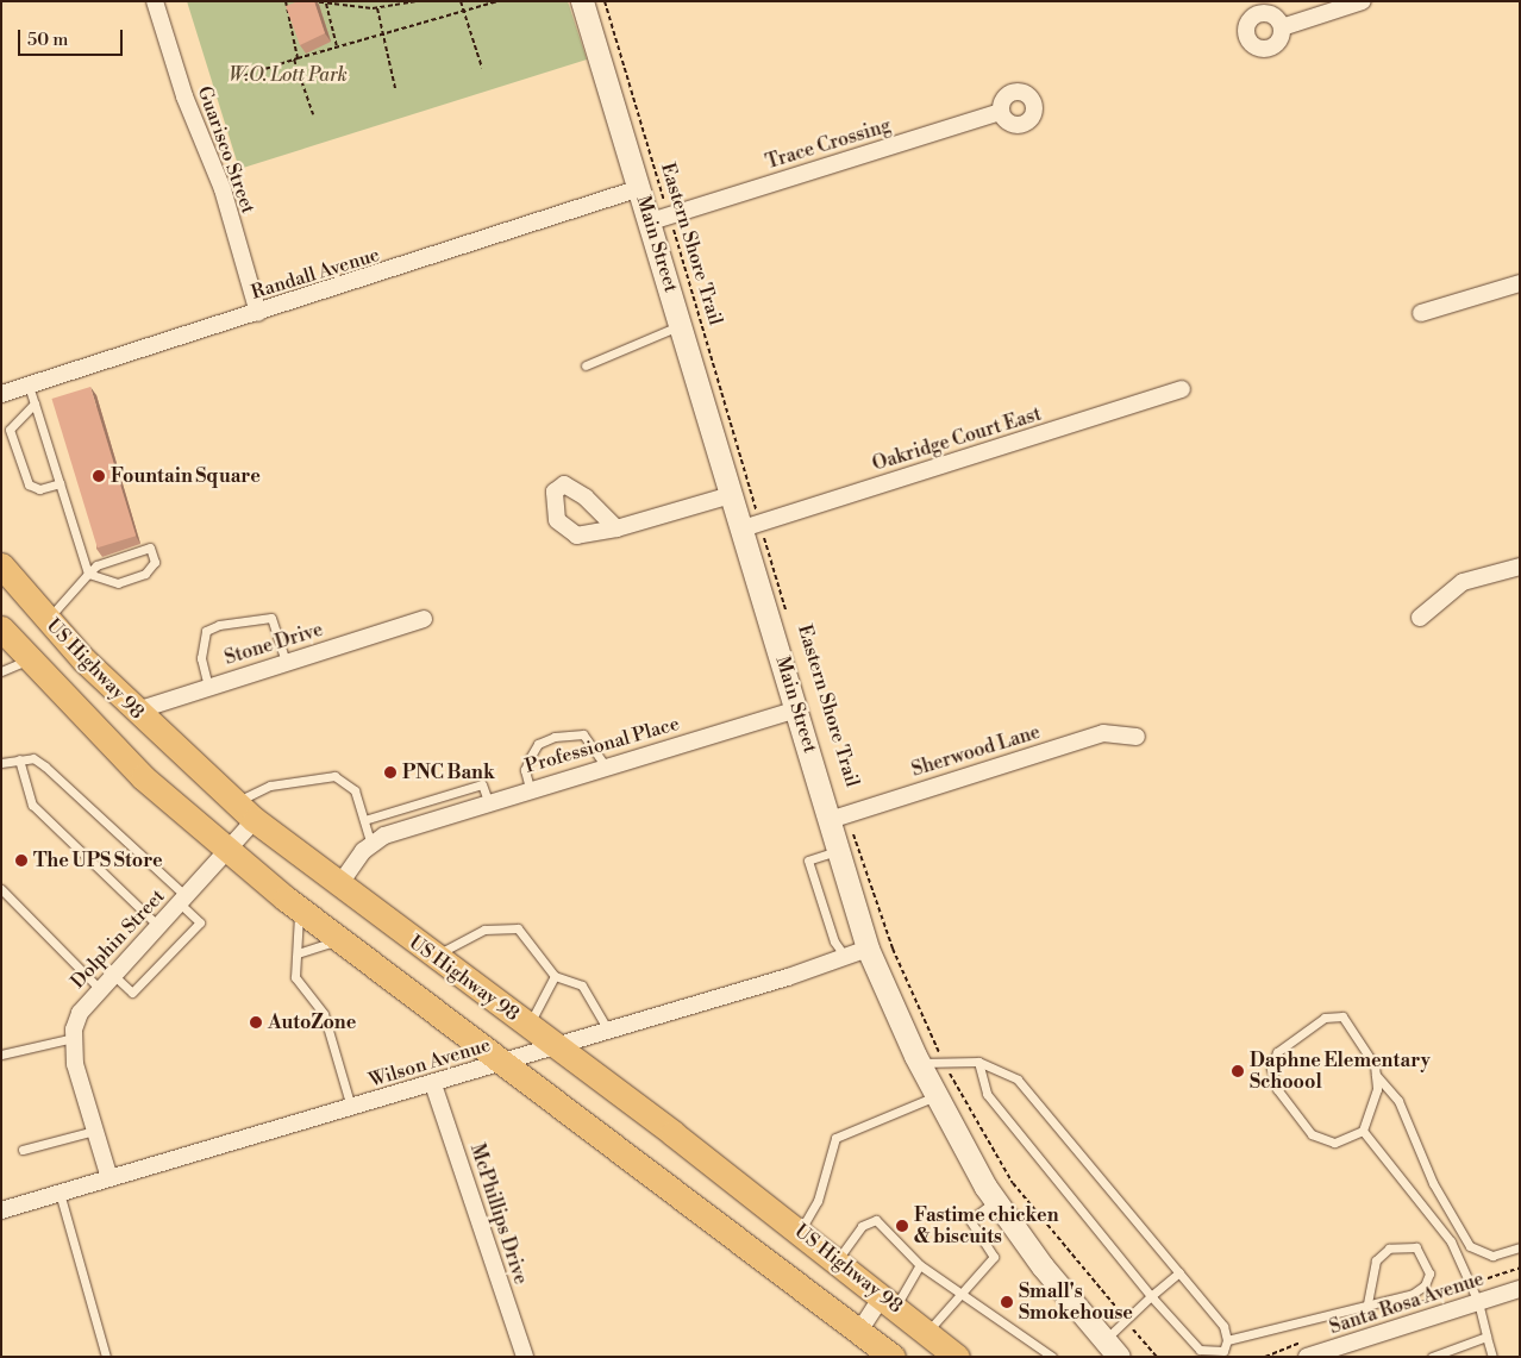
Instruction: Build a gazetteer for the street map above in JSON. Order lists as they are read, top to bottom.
{
  "streets": {
    "main road": ["Main Street", "US Highway 98"],
    "street": [
      "Trace Crossing",
      "Guarisco Street",
      "Randall Avenue",
      "Oakridge Court East",
      "Stone Drive",
      "Professional Place",
      "Sherwood Lane",
      "Dolphin Street",
      "Wilson Avenue",
      "McPhillips Drive",
      "Santa Rosa Avenue"
    ],
    "path": ["Eastern Shore Trail"]
  },
  "crossings": [
    ["Trace Crossing", "Main Street"],
    ["Trace Crossing", "Eastern Shore Trail"],
    ["Guarisco Street", "Randall Avenue"],
    ["Main Street", "Eastern Shore Trail"],
    ["Main Street", "Randall Avenue"],
    ["Main Street", "Oakridge Court East"],
    ["Main Street", "Professional Place"],
    ["Main Street", "Sherwood Lane"],
    ["Main Street", "Wilson Avenue"],
    ["Eastern Shore Trail", "Oakridge Court East"],
    ["Eastern Shore Trail", "Sherwood Lane"],
    ["Stone Drive", "US Highway 98"],
    ["US Highway 98", "Professional Place"],
    ["US Highway 98", "Dolphin Street"],
    ["US Highway 98", "Wilson Avenue"],
    ["Dolphin Street", "Wilson Avenue"],
    ["Wilson Avenue", "McPhillips Drive"]
  ],
  "parks": ["W.O. Lott Park"],
  "places": [
    "Fountain Square",
    "PNC Bank",
    "The UPS Store",
    "AutoZone",
    "Daphne Elementary Schoool",
    "Fastime chicken & biscuits",
    "Small's Smokehouse"
  ],
  "scale_bar": "50 m"
}
